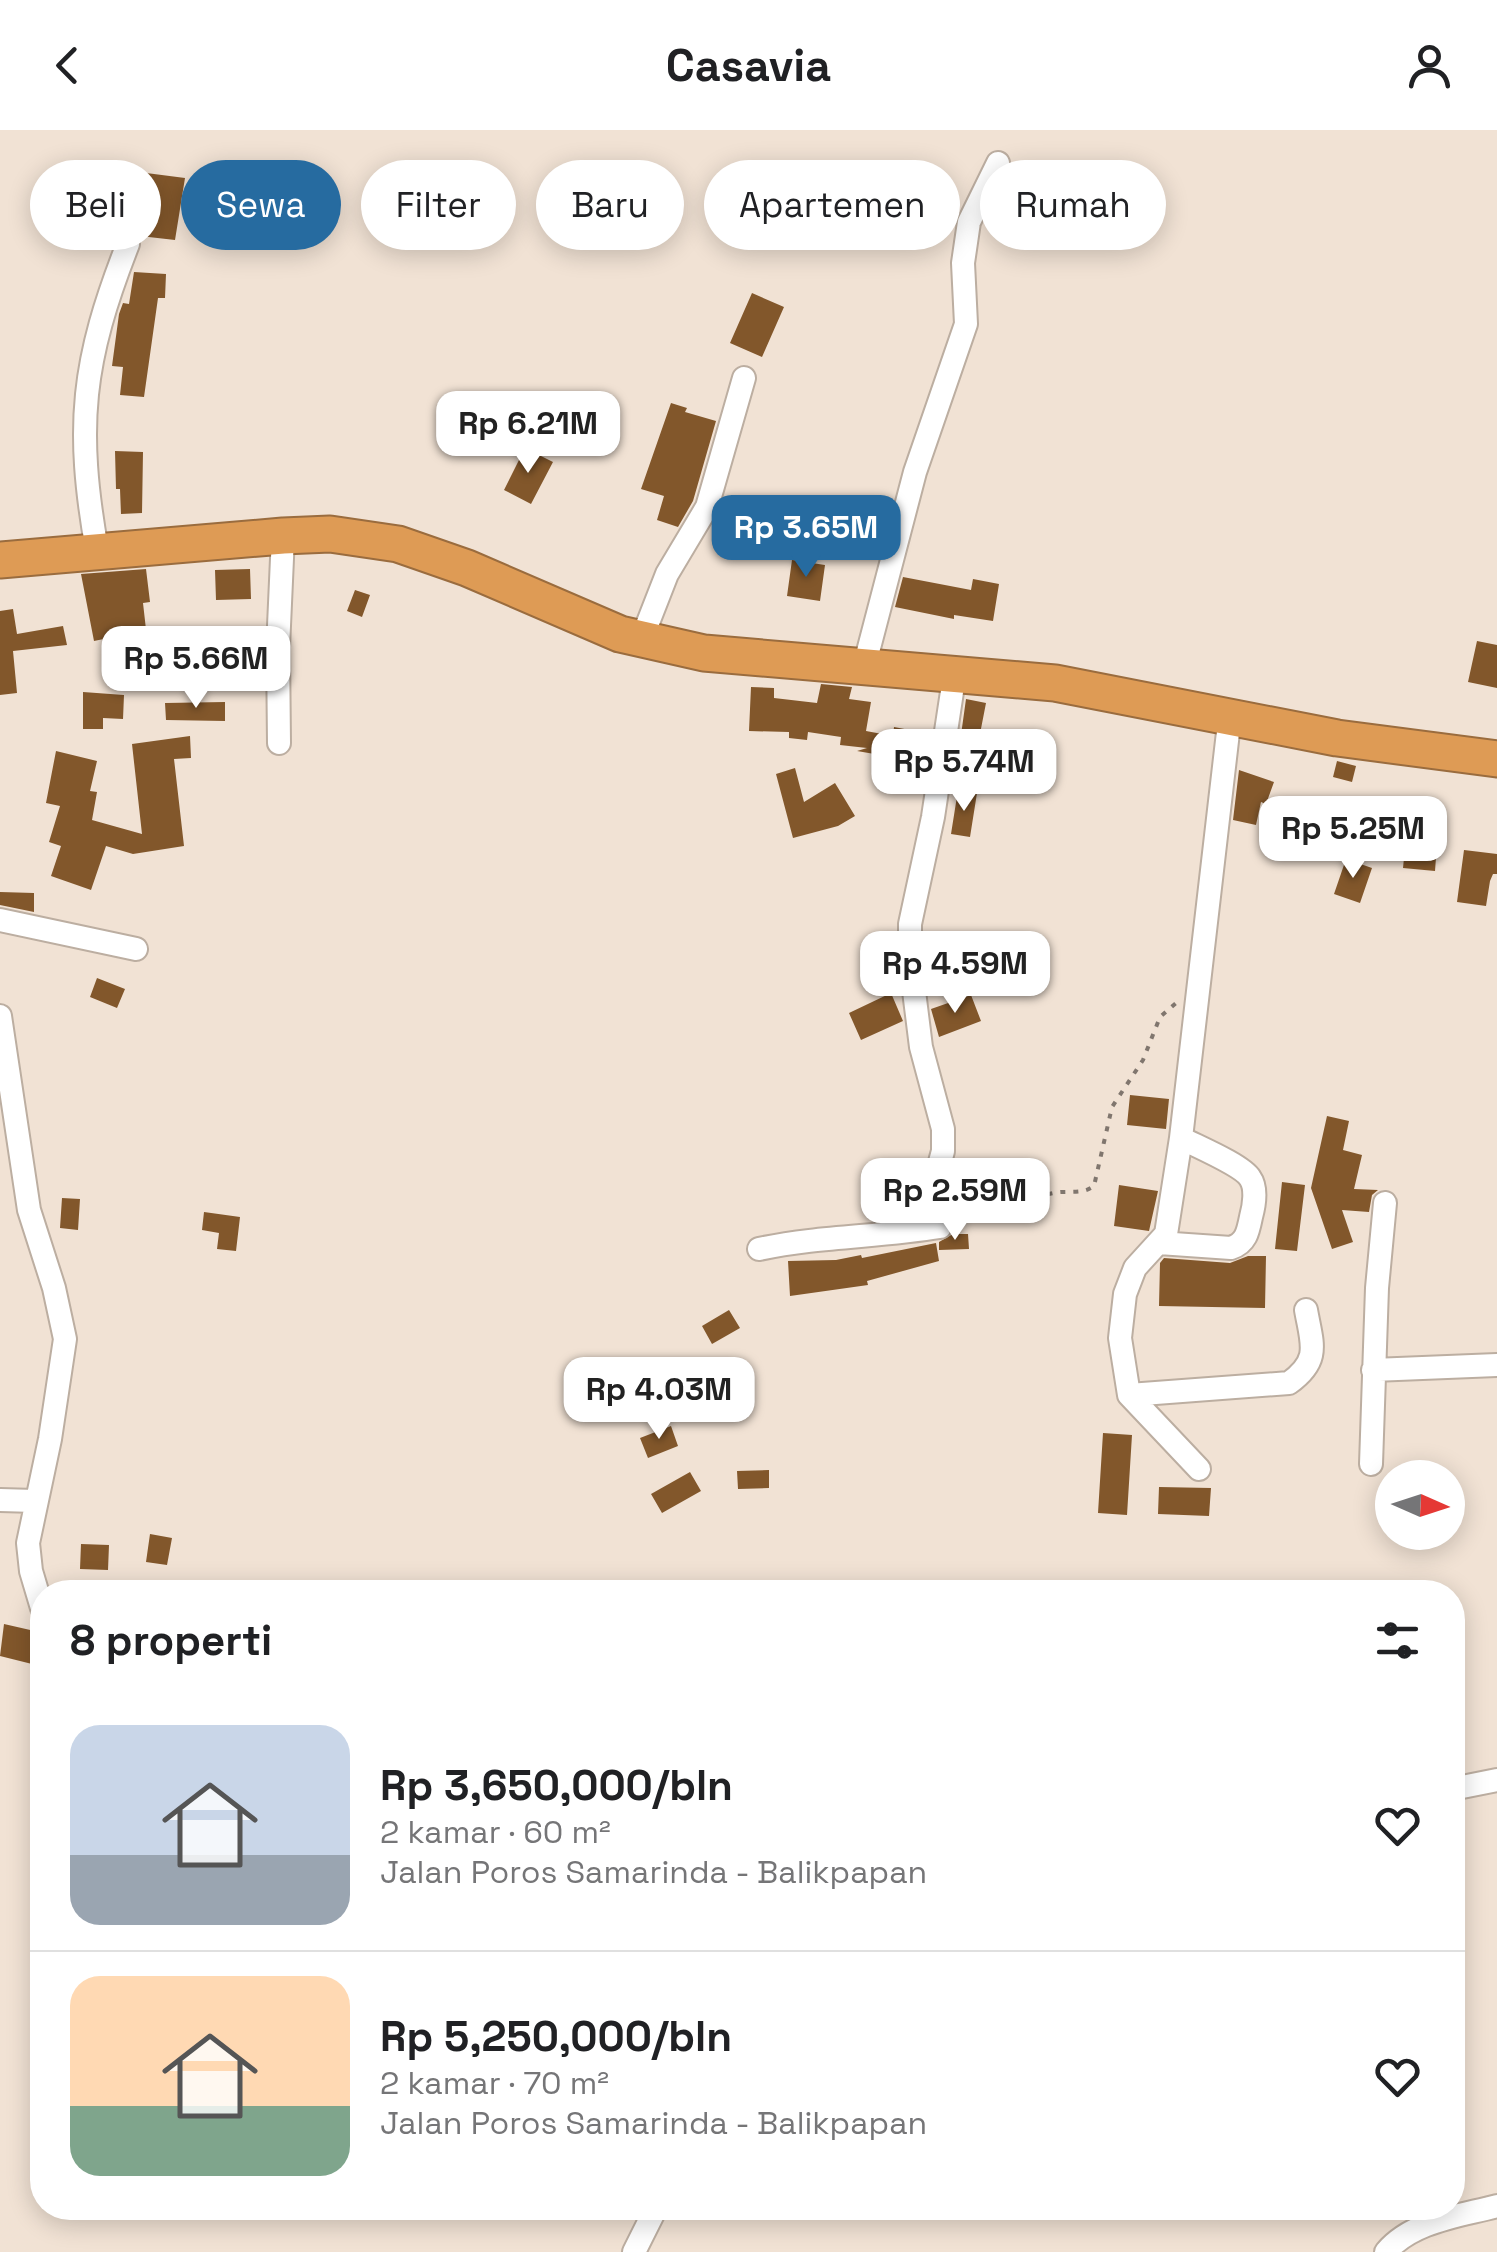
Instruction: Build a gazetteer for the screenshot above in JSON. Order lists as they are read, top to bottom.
{
  "north": "right",
  "page": {
    "header": "Casavia",
    "chip": [
      "Beli",
      "Sewa",
      "Filter",
      "Baru",
      "Apartemen",
      "Rumah"
    ],
    "price": [
      "Rp 6.21M",
      "Rp 3.65M",
      "Rp 5.66M",
      "Rp 5.74M",
      "Rp 5.25M",
      "Rp 4.59M",
      "Rp 2.59M",
      "Rp 4.03M"
    ],
    "heading": "8 properti",
    "list": [
      {
        "name": "Rp 3,650,000/bln",
        "note": "2 kamar · 60 m² · Jalan Poros Samarinda - Balikpapan"
      },
      {
        "name": "Rp 5,250,000/bln",
        "note": "2 kamar · 70 m² · Jalan Poros Samarinda - Balikpapan"
      }
    ]
  }
}
